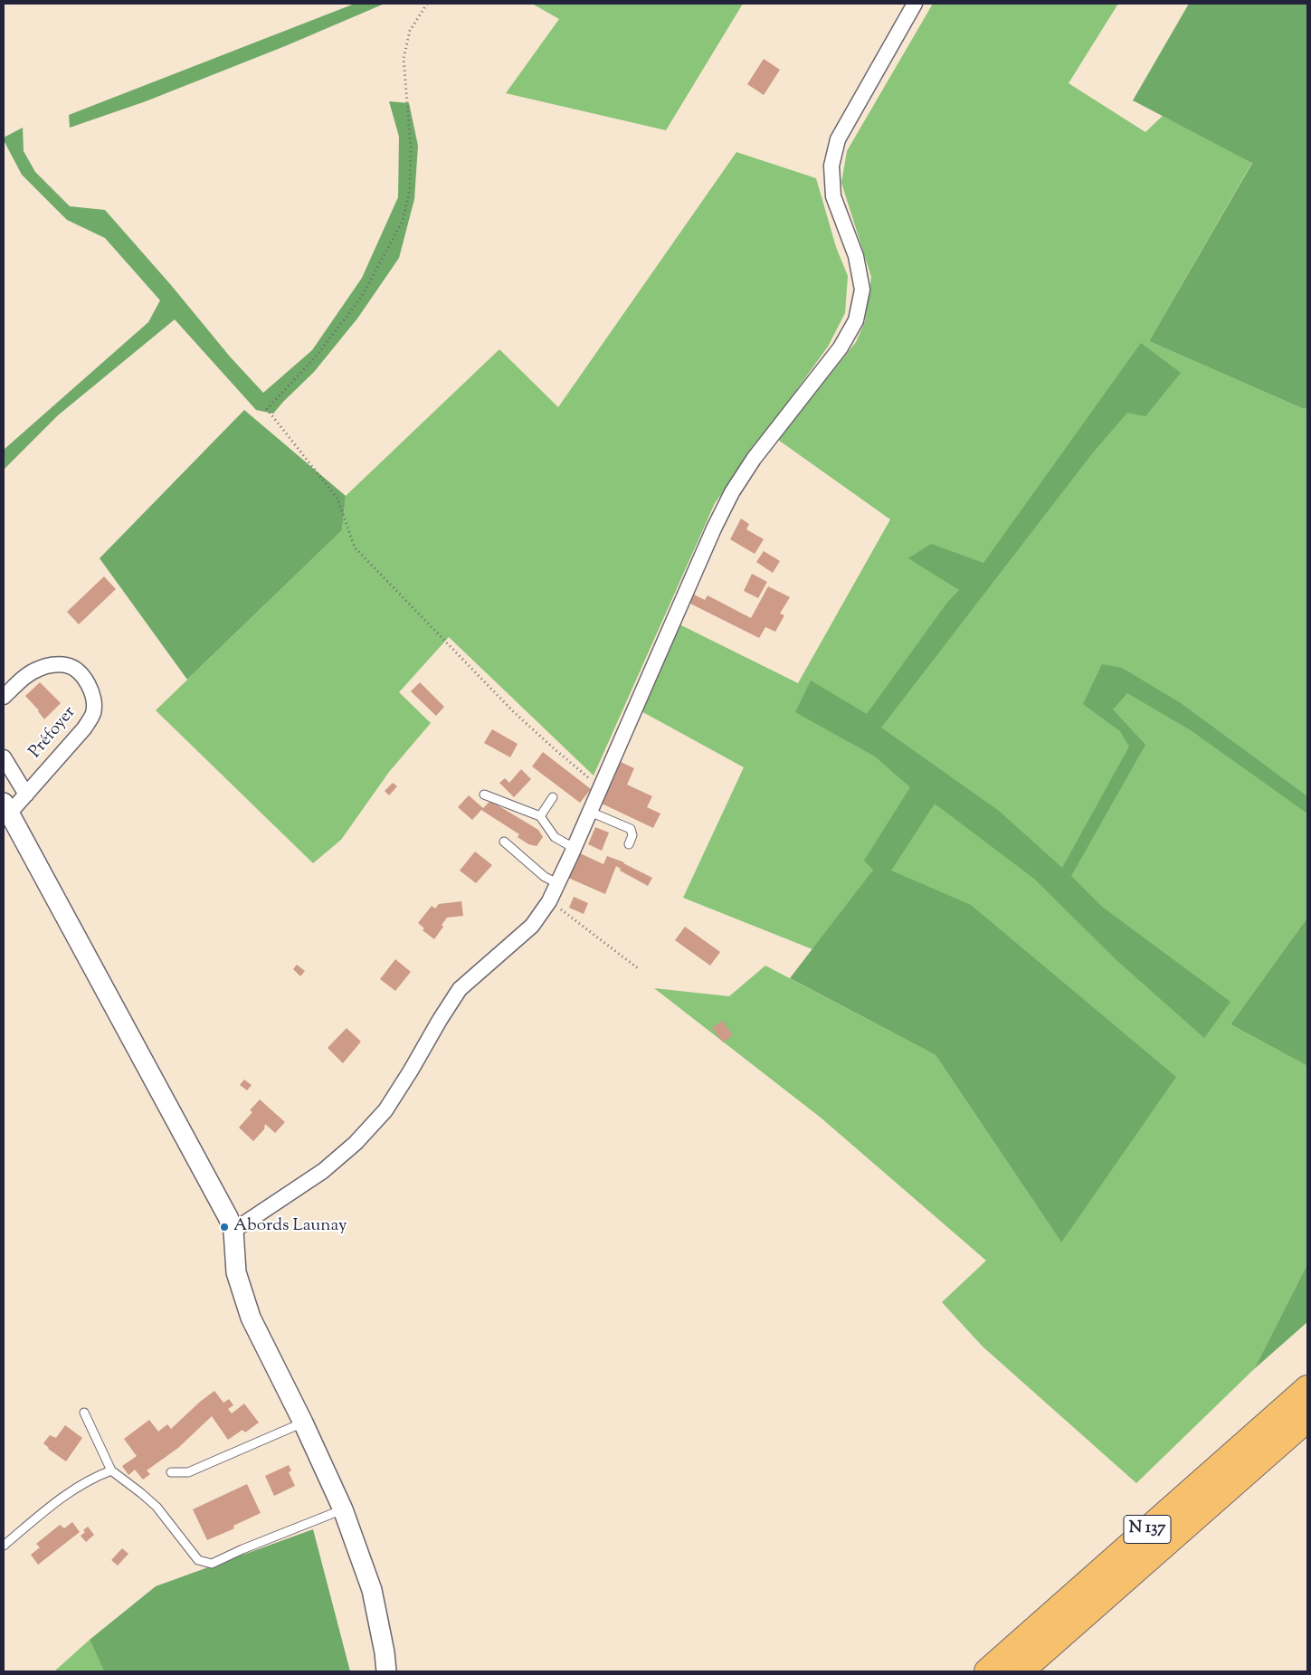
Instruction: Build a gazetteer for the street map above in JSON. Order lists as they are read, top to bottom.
{
  "streets": {
    "highway": ["N 137"],
    "street": ["Préfoyer"]
  },
  "places": ["Abords Launay"]
}
